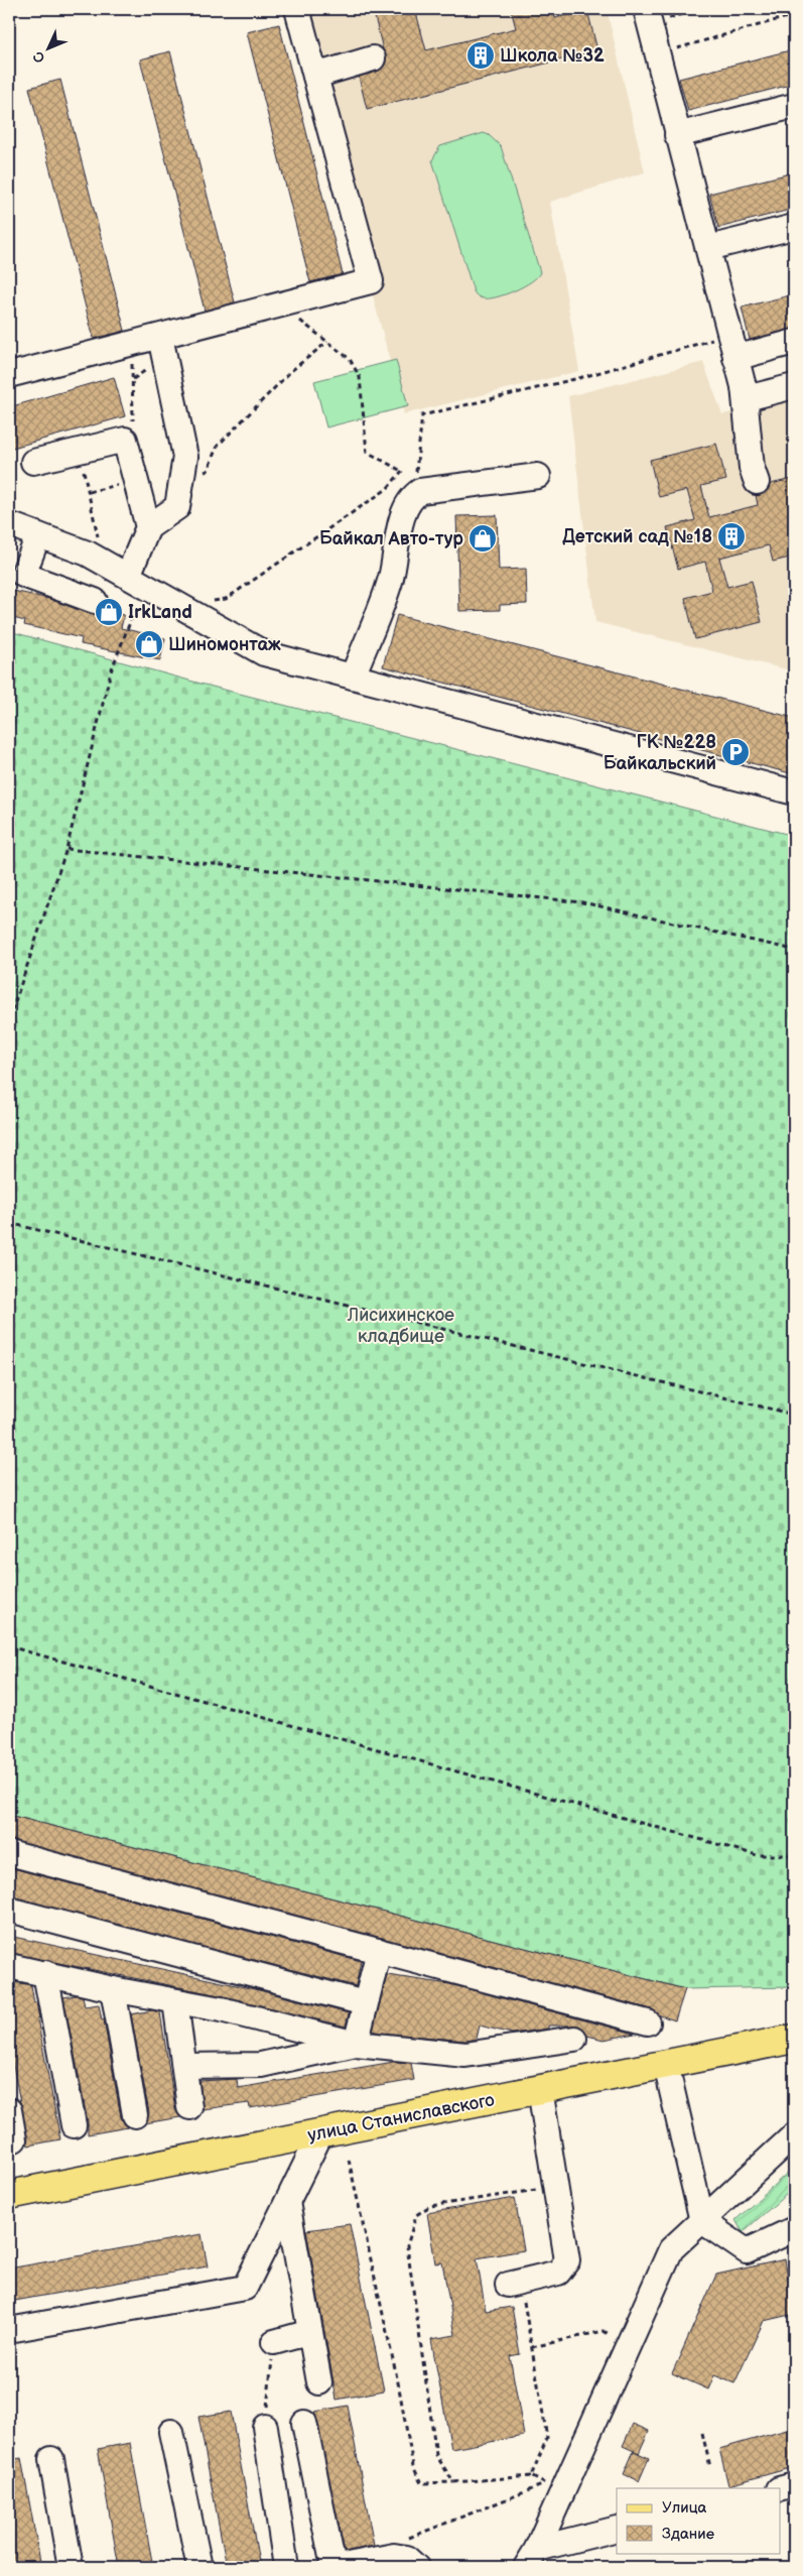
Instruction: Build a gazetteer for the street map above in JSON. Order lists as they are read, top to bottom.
{
  "streets": {
    "main road": ["улица Станиславского"]
  },
  "parks": ["Лисихинское кладбище"],
  "places": {
    "building": ["Школа №32", "Детский сад №18"],
    "shop": ["Байкал Авто-тур", "IrkLand", "Шиномонтаж"],
    "parking": ["ГК №228 Байкальский"]
  },
  "legend": ["Улица", "Здание"],
  "north": "bottom left"
}
